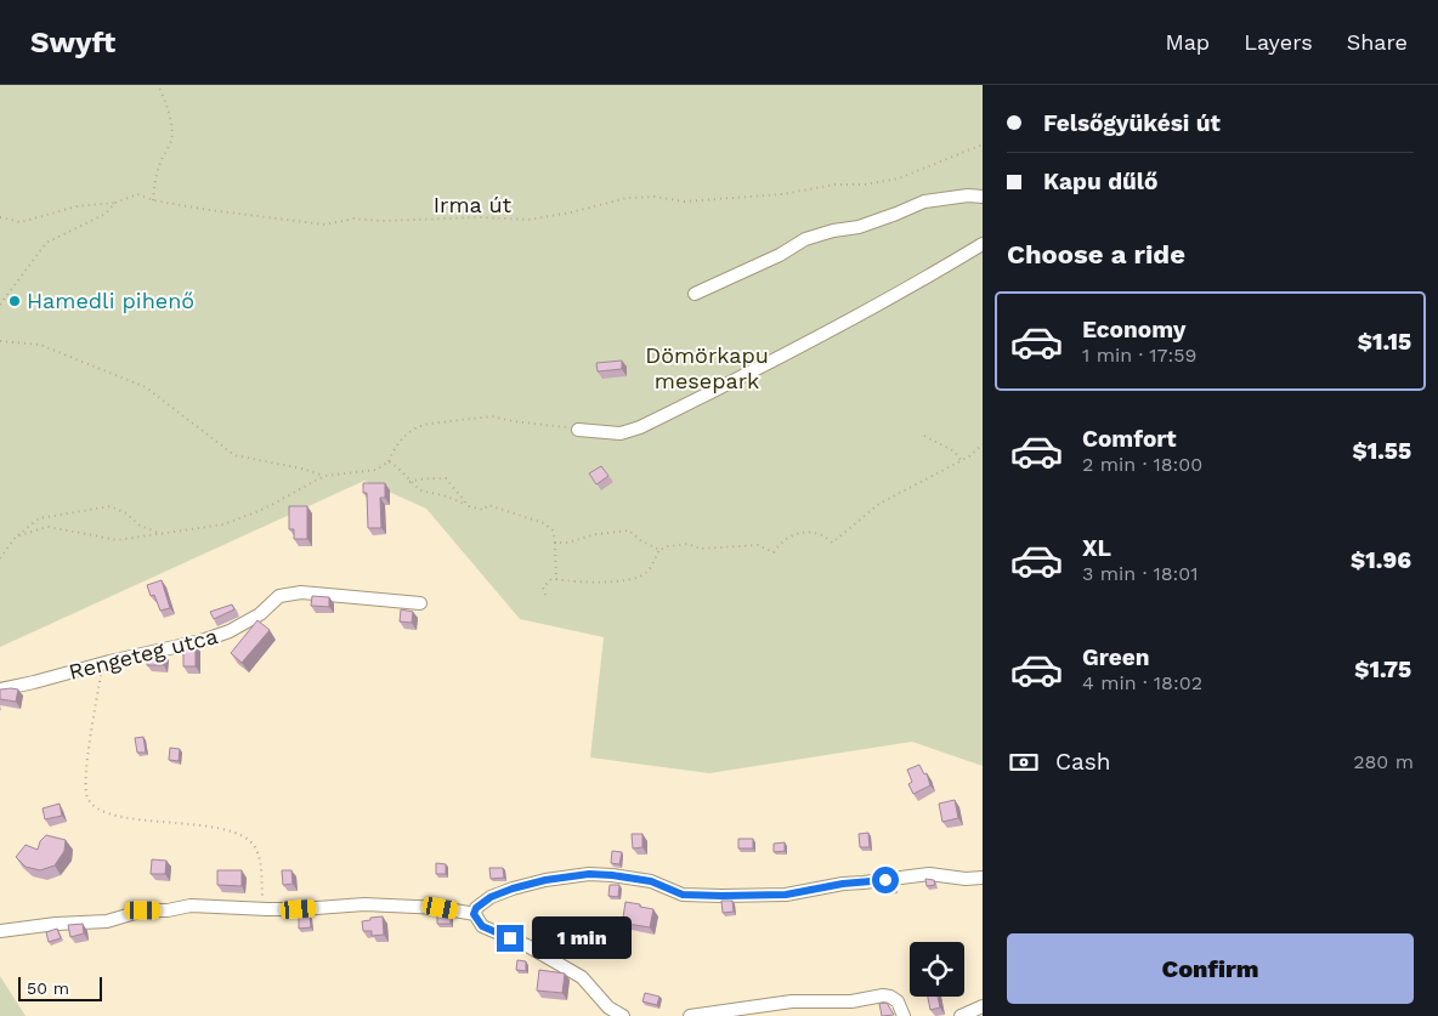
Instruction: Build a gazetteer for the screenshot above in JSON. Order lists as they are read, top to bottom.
{
  "streets": {
    "street": ["Rengeteg utca"],
    "path": ["Irma út"]
  },
  "parks": ["Dömörkapu mesepark"],
  "places": ["Hamedli pihenő"],
  "scale_bar": "50 m",
  "page": {
    "header": "Swyft",
    "nav": ["Map", "Layers", "Share"],
    "banner": ["Felsőgyükési út", "Kapu dűlő"],
    "heading": "Choose a ride",
    "list": [
      {
        "name": "Economy",
        "note": "1 min · 17:59",
        "value": "$1.15"
      },
      {
        "name": "Comfort",
        "note": "2 min · 18:00",
        "value": "$1.55"
      },
      {
        "name": "XL",
        "note": "3 min · 18:01",
        "value": "$1.96"
      },
      {
        "name": "Green",
        "note": "4 min · 18:02",
        "value": "$1.75"
      }
    ],
    "pay": ["Cash", "280 m"],
    "bubble": "1 min",
    "buttons": "Confirm",
    "scale": "50 m"
  }
}
